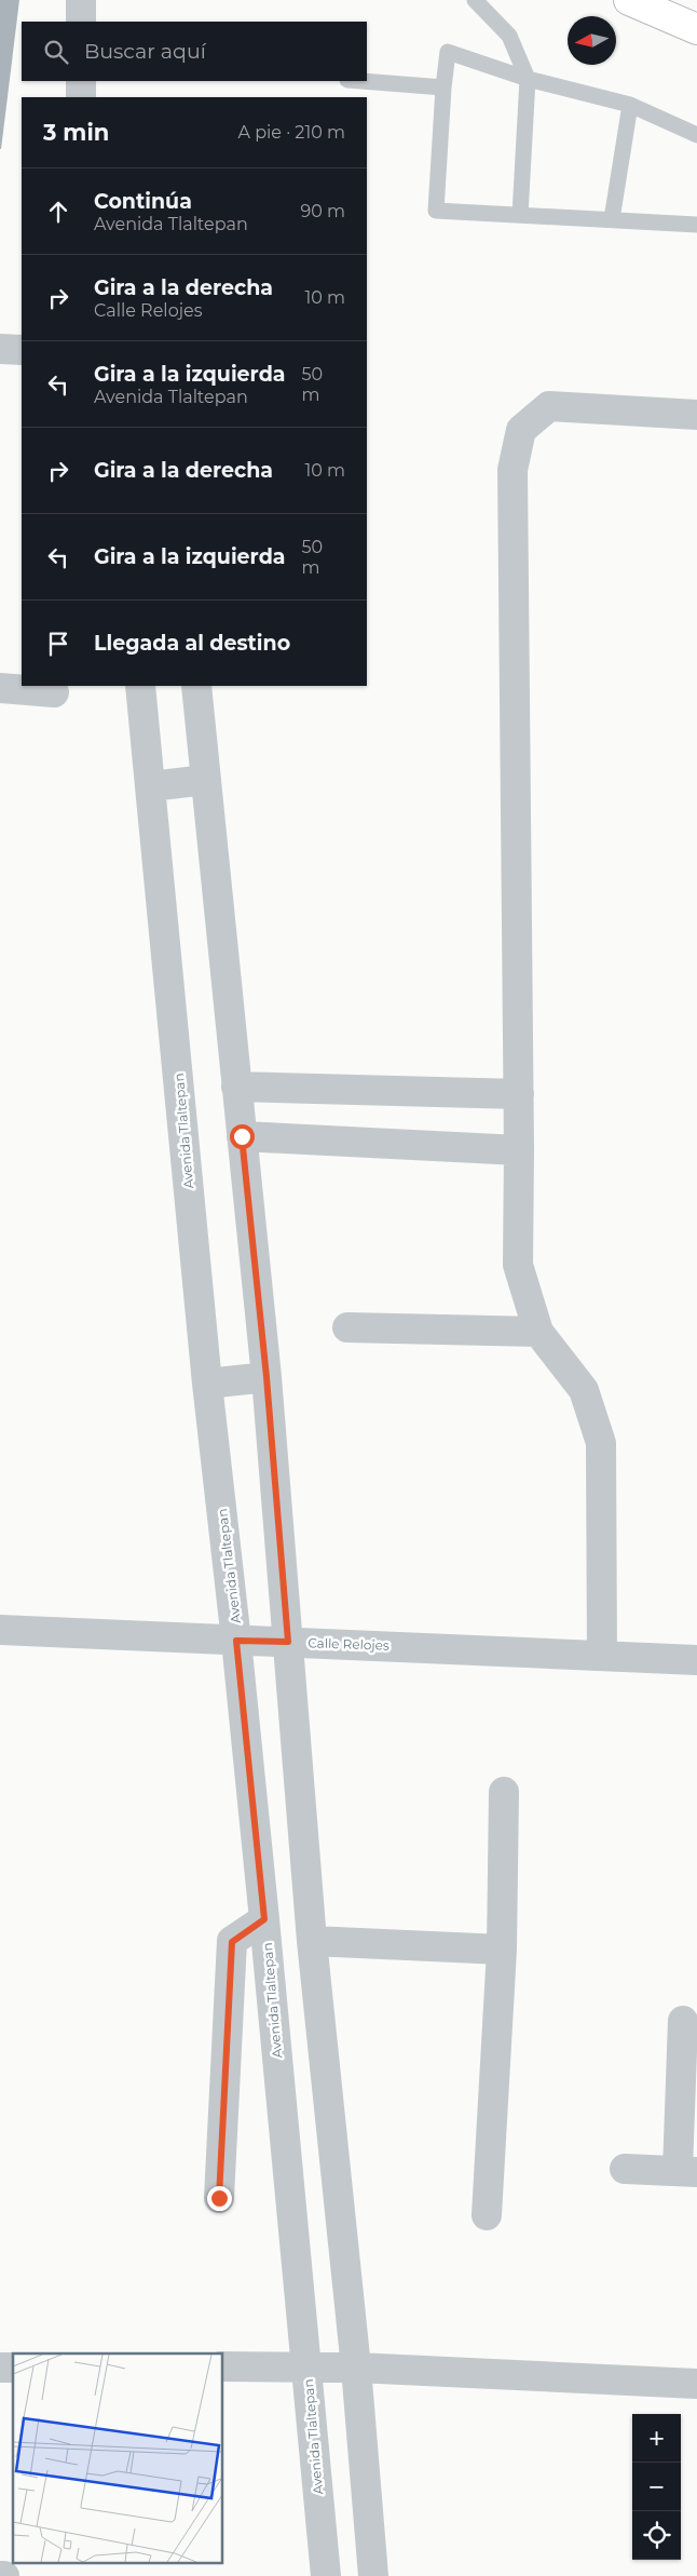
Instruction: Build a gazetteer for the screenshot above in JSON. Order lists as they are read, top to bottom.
{
  "streets": {
    "street": ["Avenida Tlaltepan", "Calle Relojes"]
  },
  "crossings": [
    ["Avenida Tlaltepan", "Calle Relojes"]
  ],
  "north": "left",
  "page": {
    "search": "Buscar aquí",
    "heading": ["3 min", "A pie · 210 m"],
    "list": [
      ["Continúa", "Avenida Tlaltepan", "90 m"],
      ["Gira a la derecha", "Calle Relojes", "10 m"],
      ["Gira a la izquierda", "Avenida Tlaltepan", "50 m"],
      ["Gira a la derecha", "10 m"],
      ["Gira a la izquierda", "50 m"],
      "Llegada al destino"
    ],
    "map_buttons": ["+", "−"]
  }
}
